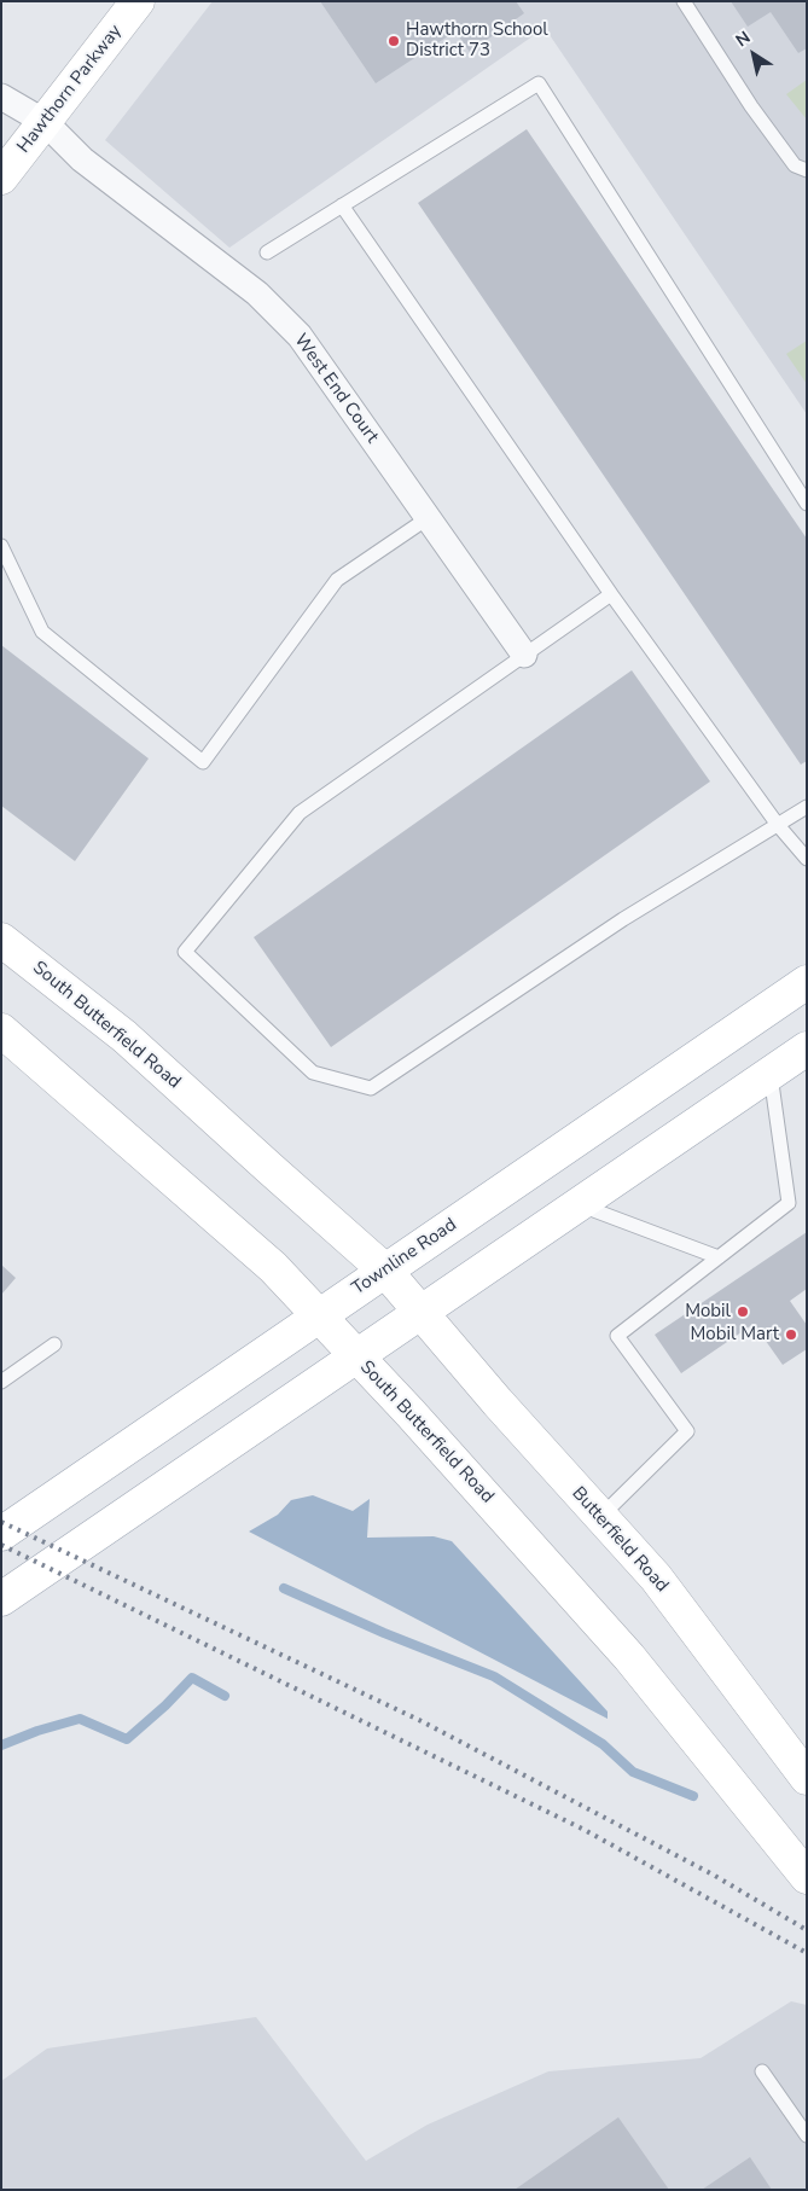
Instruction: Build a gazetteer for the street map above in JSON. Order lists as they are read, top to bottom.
{
  "streets": {
    "main road": [
      "Hawthorn Parkway",
      "South Butterfield Road",
      "Townline Road",
      "Butterfield Road"
    ],
    "street": ["West End Court"]
  },
  "crossings": [
    ["Hawthorn Parkway", "West End Court"],
    ["South Butterfield Road", "Townline Road"],
    ["South Butterfield Road", "Butterfield Road"]
  ],
  "places": ["Hawthorn School District 73", "Mobil", "Mobil Mart"],
  "north": "top left"
}
